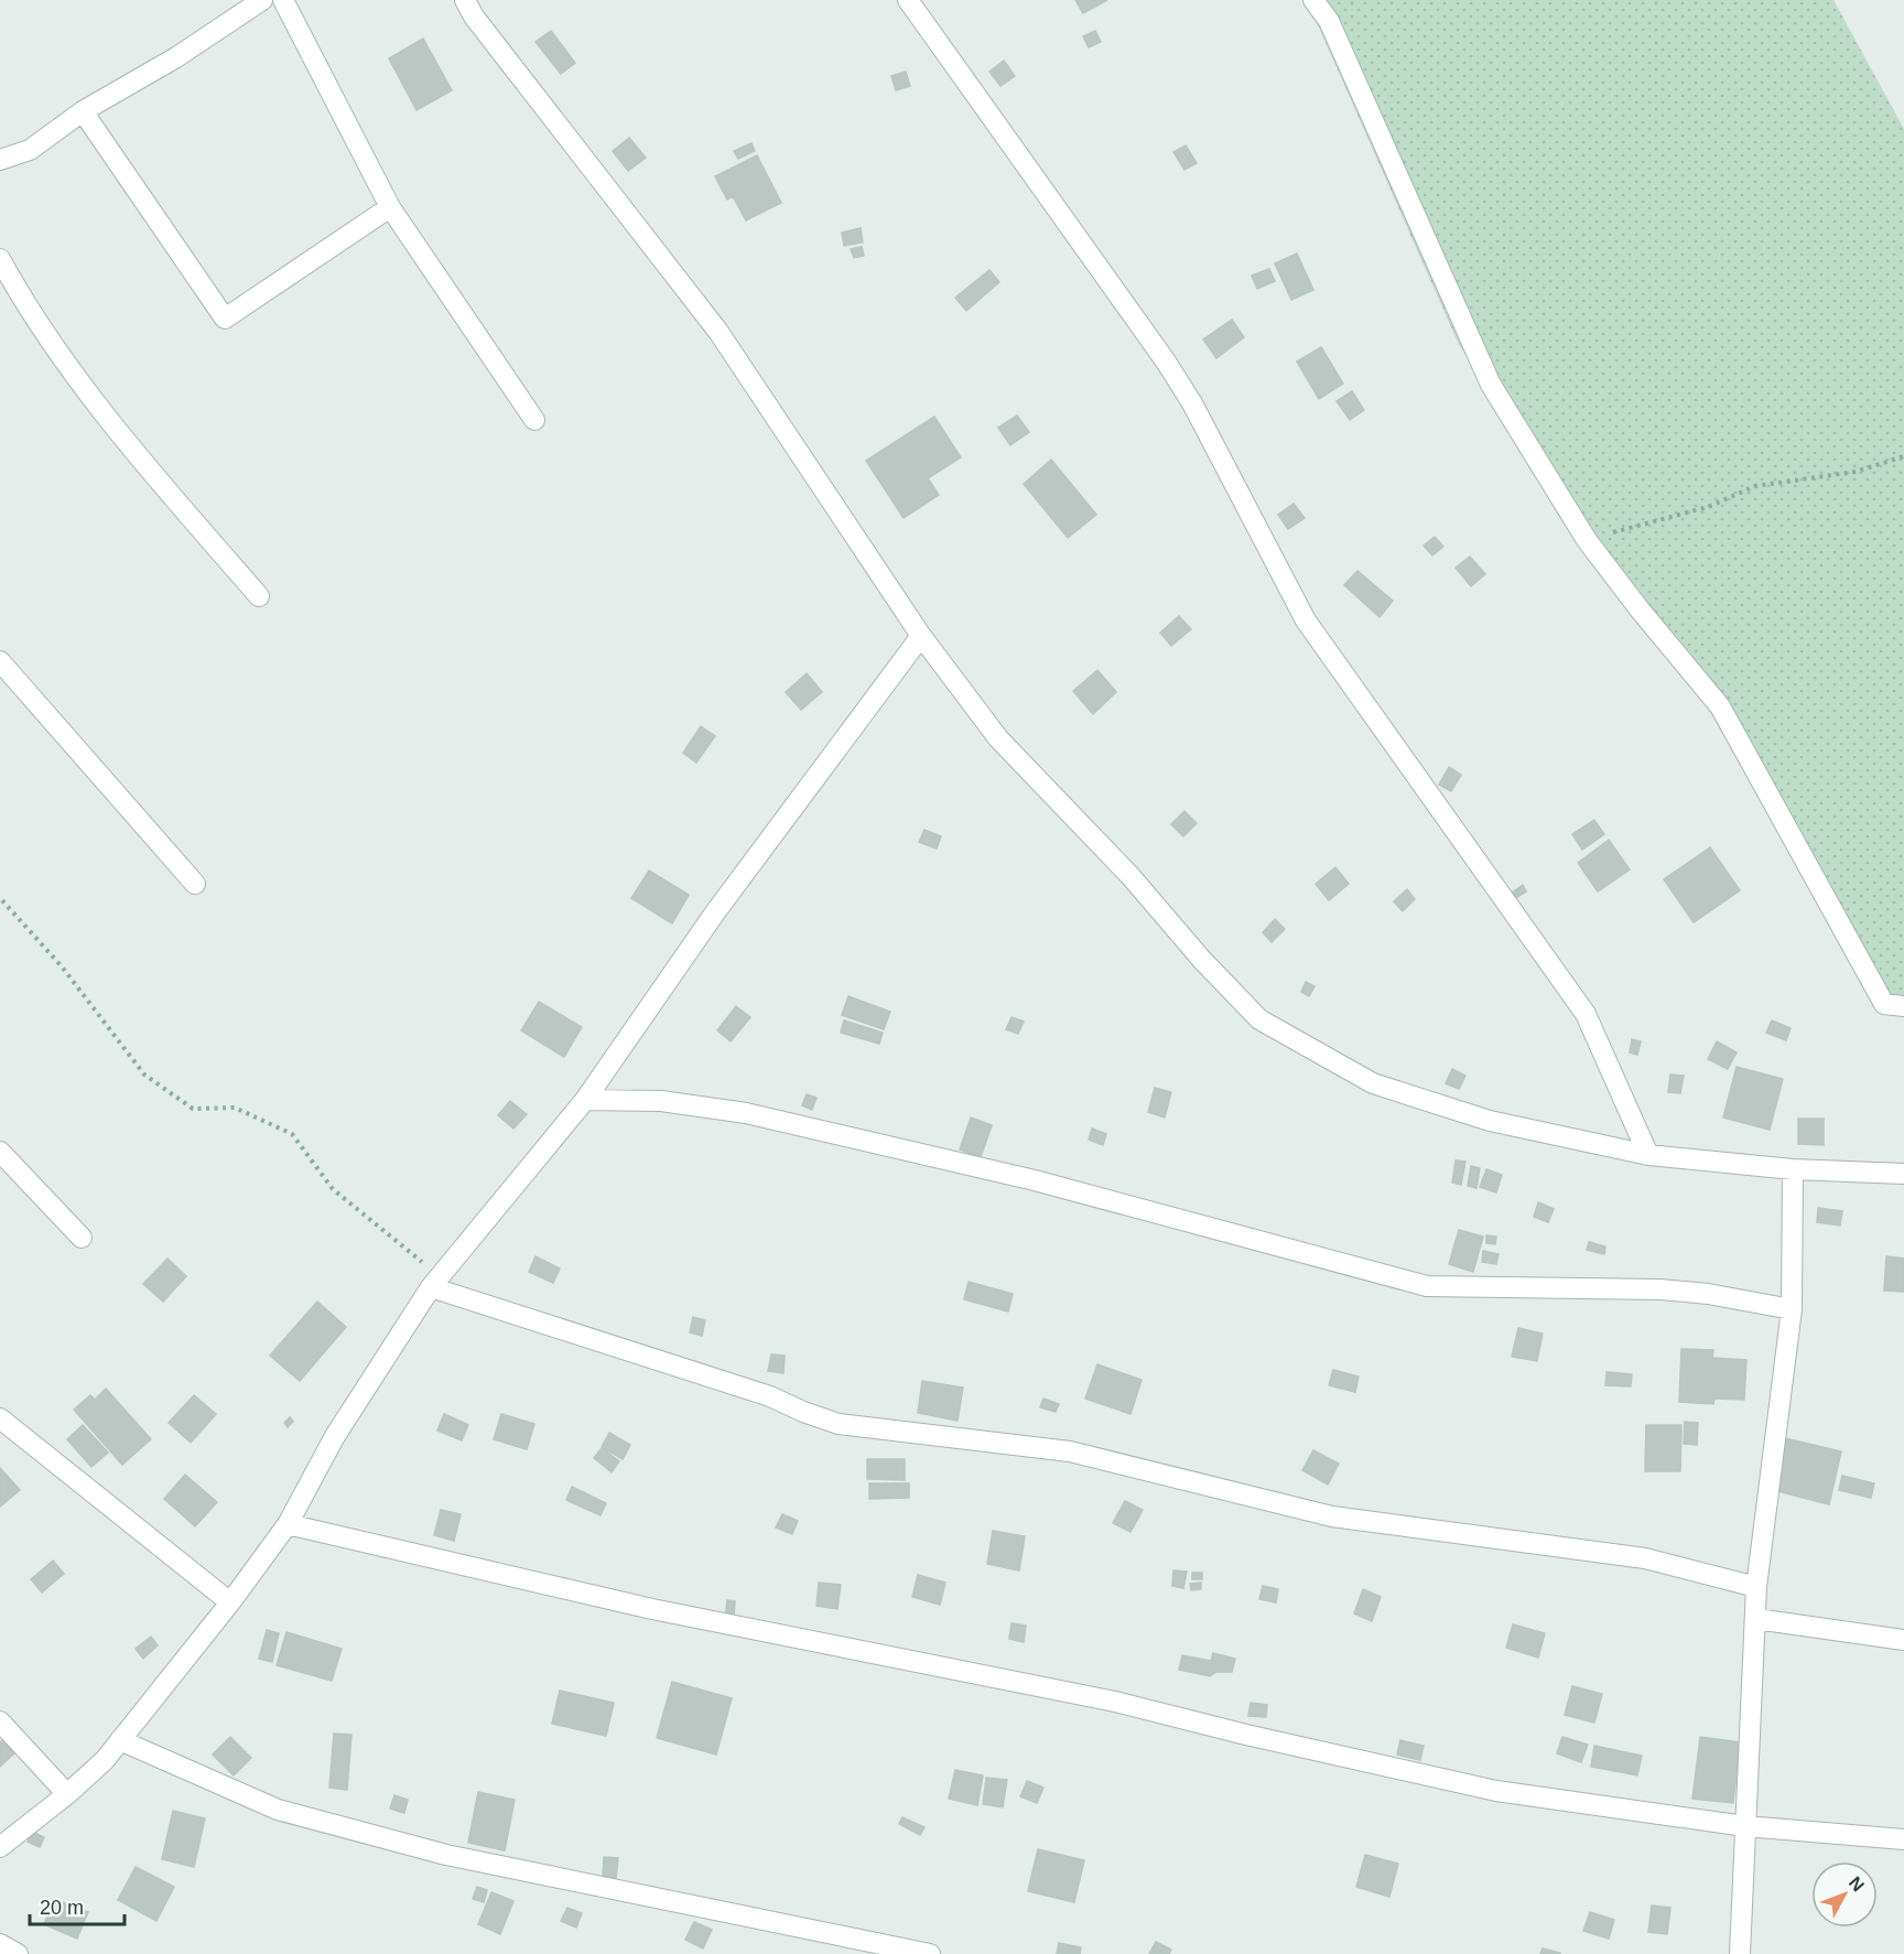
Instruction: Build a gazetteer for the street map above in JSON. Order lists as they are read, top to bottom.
{
  "scale_bar": "20 m",
  "north": "top right"
}
